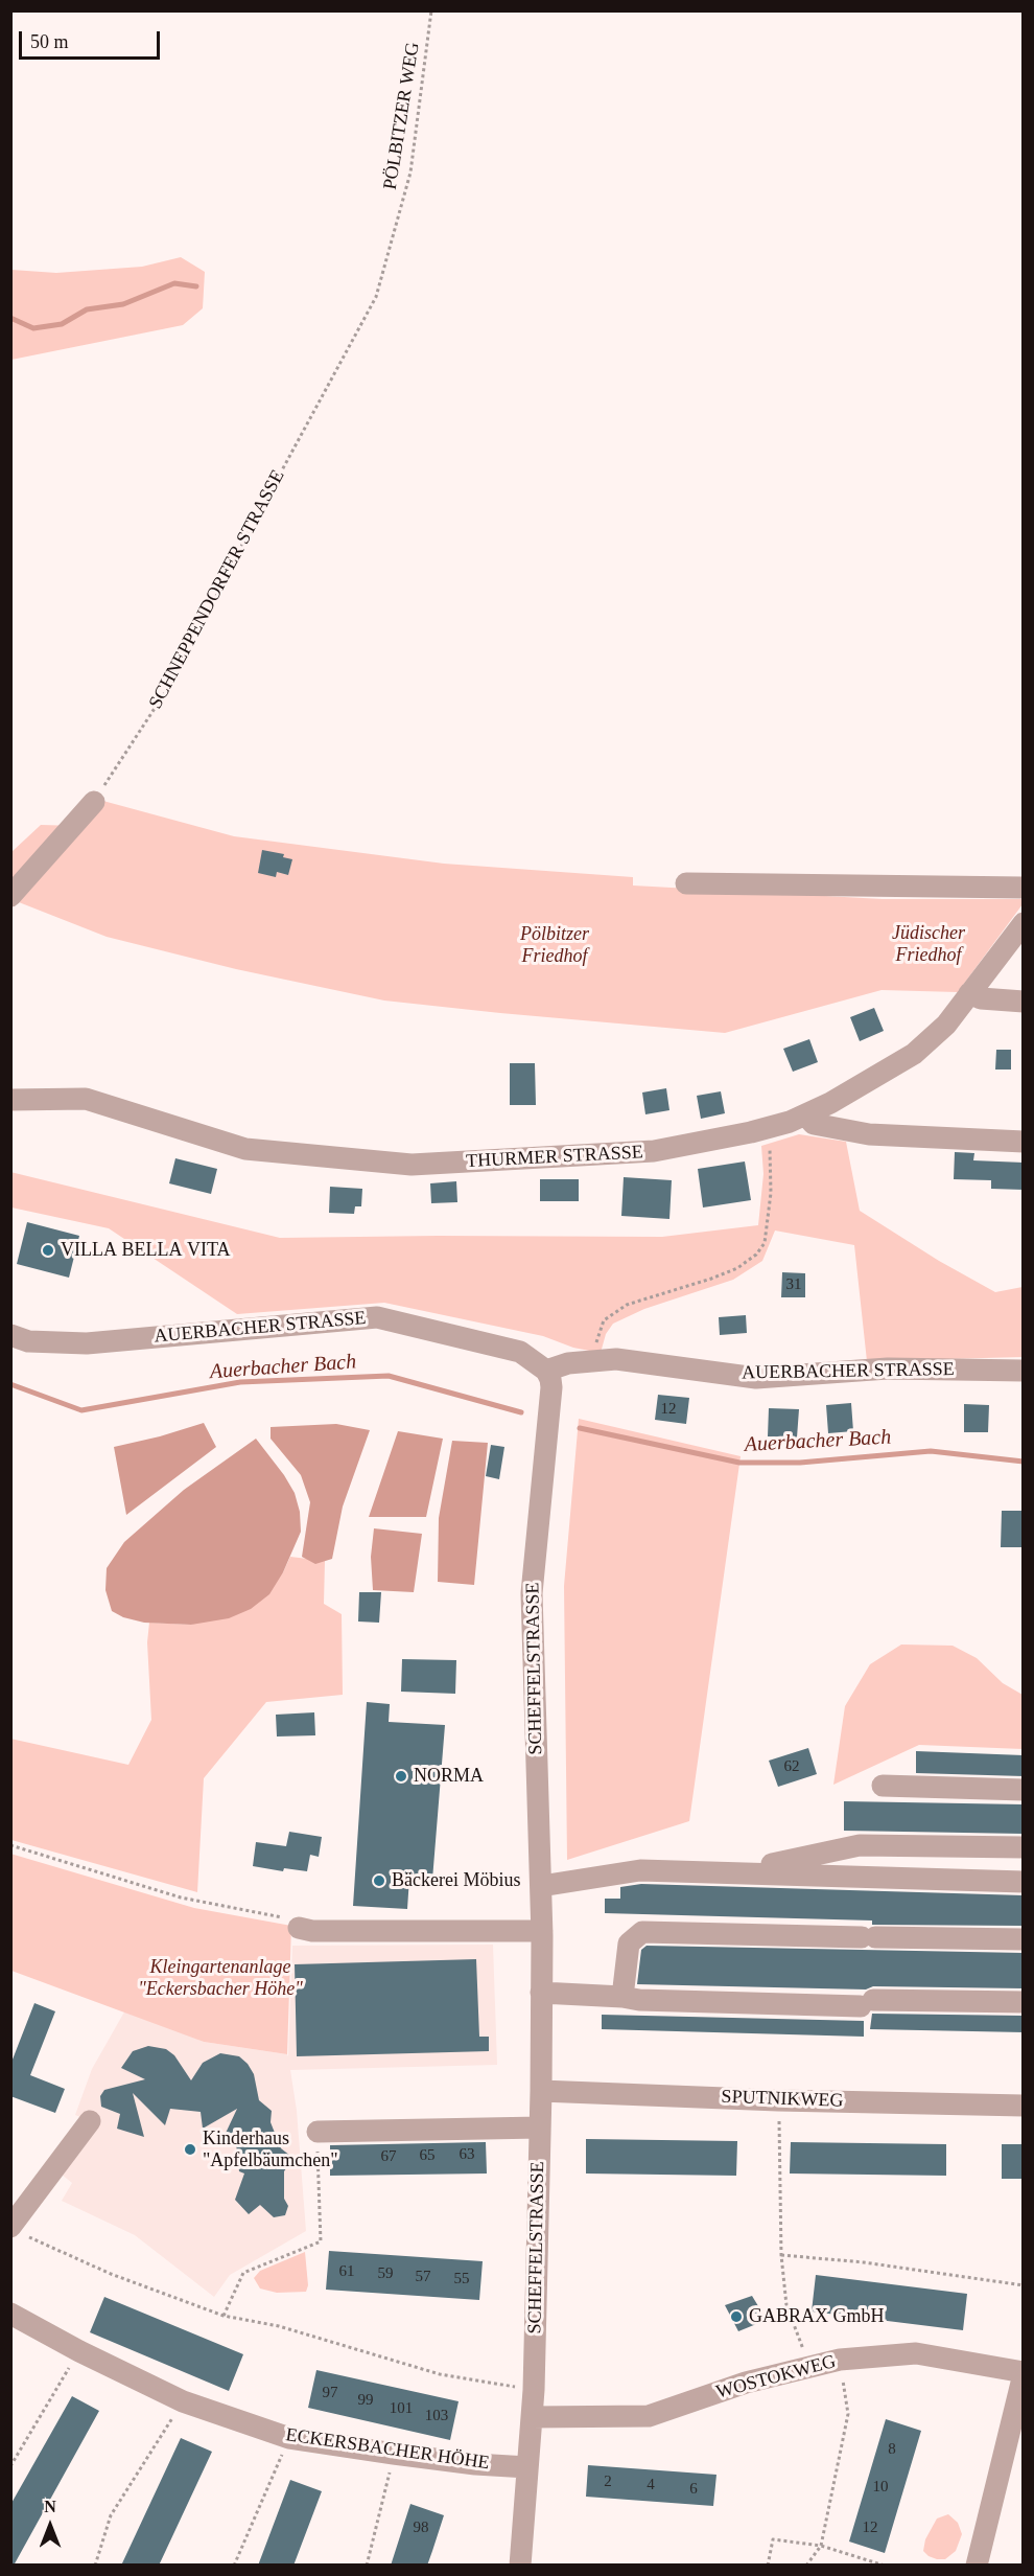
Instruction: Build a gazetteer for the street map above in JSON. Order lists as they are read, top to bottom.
{
  "streets": {
    "street": [
      "THURMER STRASSE",
      "AUERBACHER STRASSE",
      "SCHEFFELSTRASSE",
      "SPUTNIKWEG",
      "WOSTOKWEG",
      "ECKERSBACHER HÖHE"
    ],
    "path": ["PÖLBITZER WEG", "SCHNEPPENDORFER STRASSE"]
  },
  "crossings": [
    ["PÖLBITZER WEG", "SCHNEPPENDORFER STRASSE"],
    ["AUERBACHER STRASSE", "SCHEFFELSTRASSE"],
    ["SCHEFFELSTRASSE", "SPUTNIKWEG"],
    ["SCHEFFELSTRASSE", "WOSTOKWEG"],
    ["SCHEFFELSTRASSE", "ECKERSBACHER HÖHE"]
  ],
  "water": ["Auerbacher Bach"],
  "parks": ["Jüdischer Friedhof", "Pölbitzer Friedhof", "Kleingartenanlage \"Eckersbacher Höhe\""],
  "places": [
    "VILLA BELLA VITA",
    "NORMA",
    "Bäckerei Möbius",
    "Kinderhaus \"Apfelbäumchen\"",
    "GABRAX GmbH"
  ],
  "house_numbers": [
    "31",
    "12",
    "62",
    "63",
    "65",
    "67",
    "61",
    "59",
    "57",
    "55",
    "97",
    "99",
    "101",
    "103",
    "8",
    "2",
    "4",
    "10",
    "6",
    "98",
    "12"
  ],
  "scale_bar": "50 m",
  "north": "top"
}
